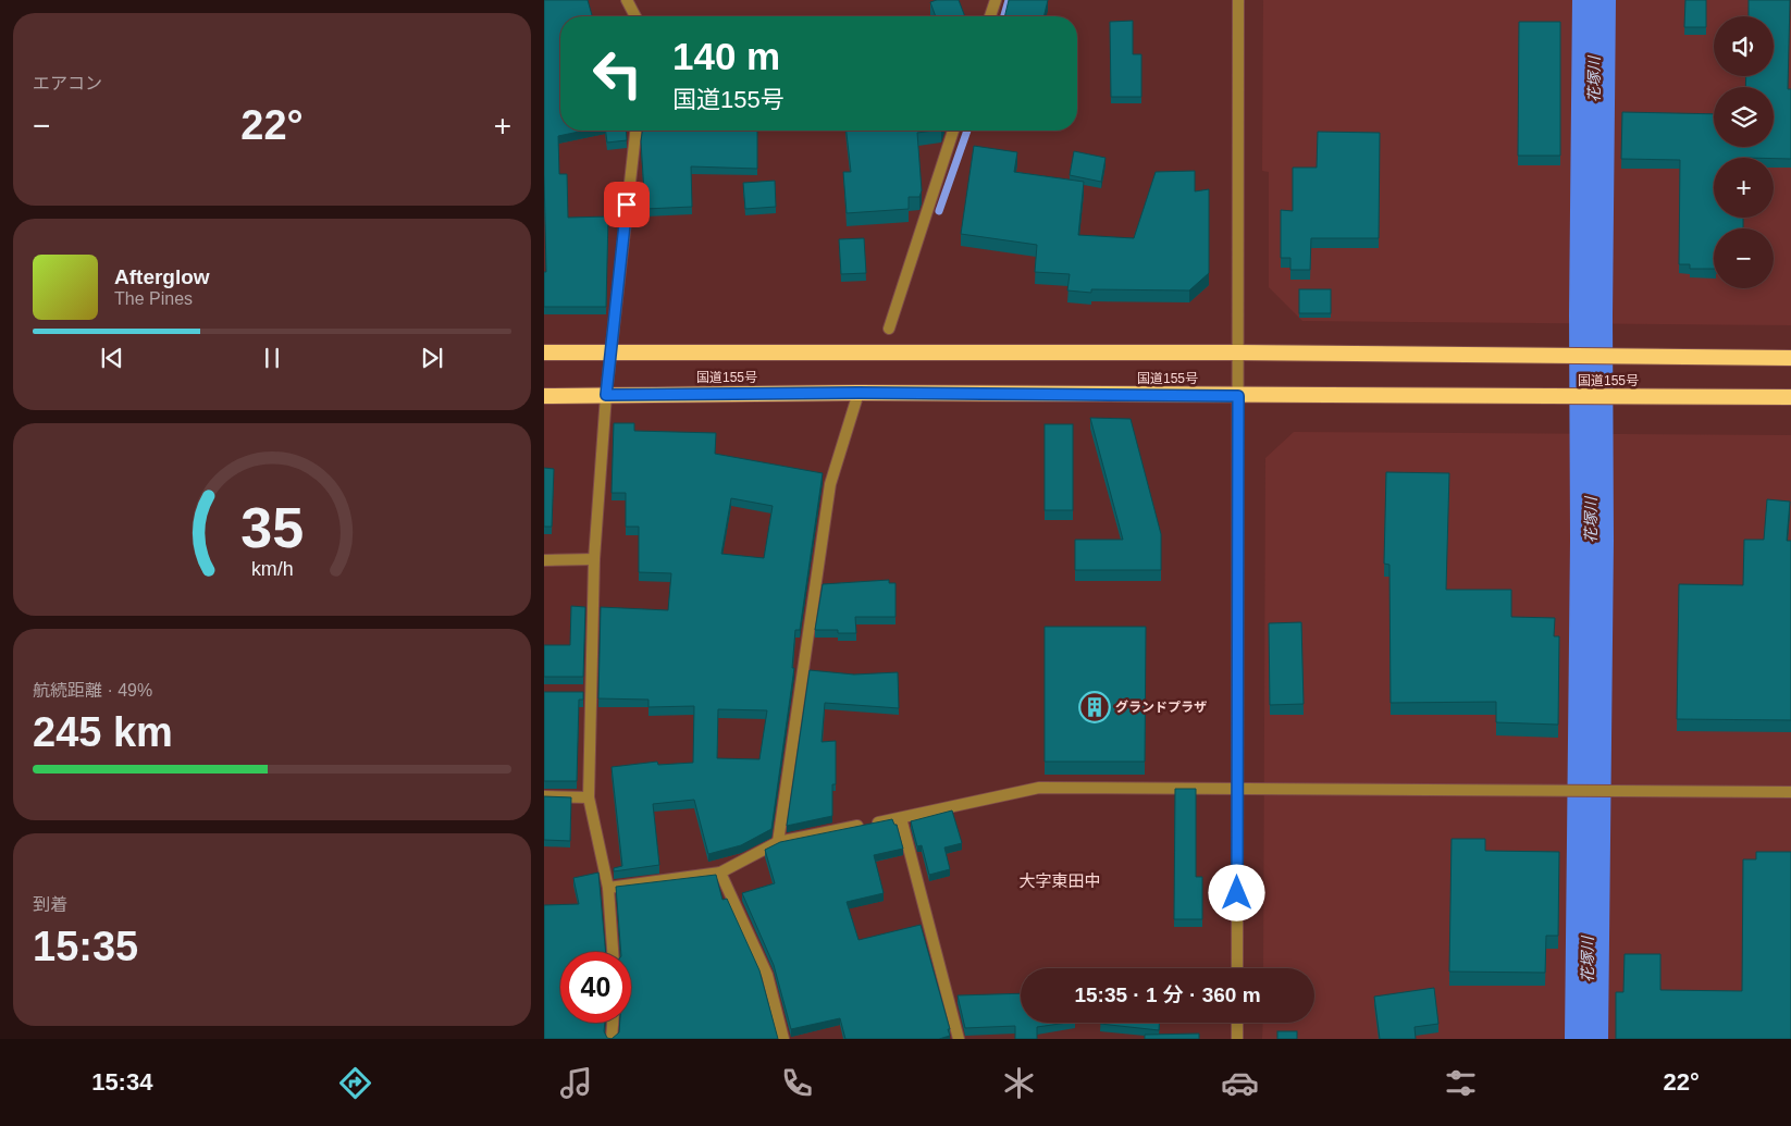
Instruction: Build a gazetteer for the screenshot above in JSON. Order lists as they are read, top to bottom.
{
  "streets": {
    "highway": ["国道155号"]
  },
  "districts": ["大字東田中"],
  "water": ["花塚川"],
  "places": {
    "building": ["グランドプラザ"]
  },
  "page": {
    "tile": [
      "エアコン",
      ["航続距離 · 49%", "245 km"],
      ["到着", "15:35"]
    ],
    "map_buttons": ["+", "−"],
    "turn": ["140 m", "国道155号"],
    "heat": ["−", "22°", "+"],
    "song": ["Afterglow", "The Pines"],
    "limit": "40",
    "trip": "15:35 · 1 分 · 360 m",
    "tabs": ["15:34", "22°"],
    "gauge": ["35", "km/h"]
  }
}
